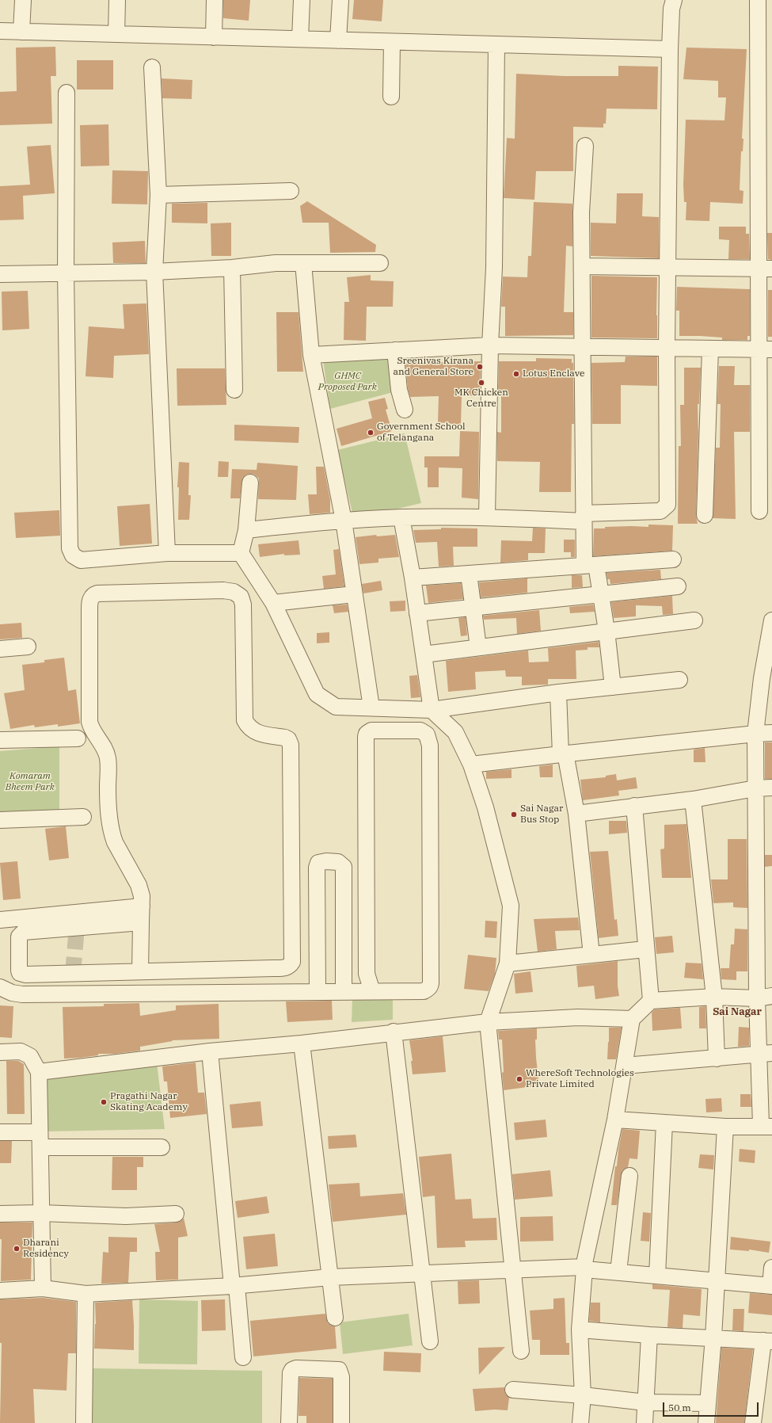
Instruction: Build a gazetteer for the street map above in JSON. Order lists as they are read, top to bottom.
{
  "districts": ["Sai Nagar"],
  "parks": ["GHMC Proposed Park", "Komaram Bheem Park"],
  "places": [
    "Sreenivas Kirana and General Store",
    "Lotus Enclave",
    "MK Chicken Centre",
    "Government School of Telangana",
    "Sai Nagar Bus Stop",
    "WhereSoft Technologies Private Limited",
    "Pragathi Nagar Skating Academy",
    "Dharani Residency"
  ],
  "scale_bar": "50 m"
}
